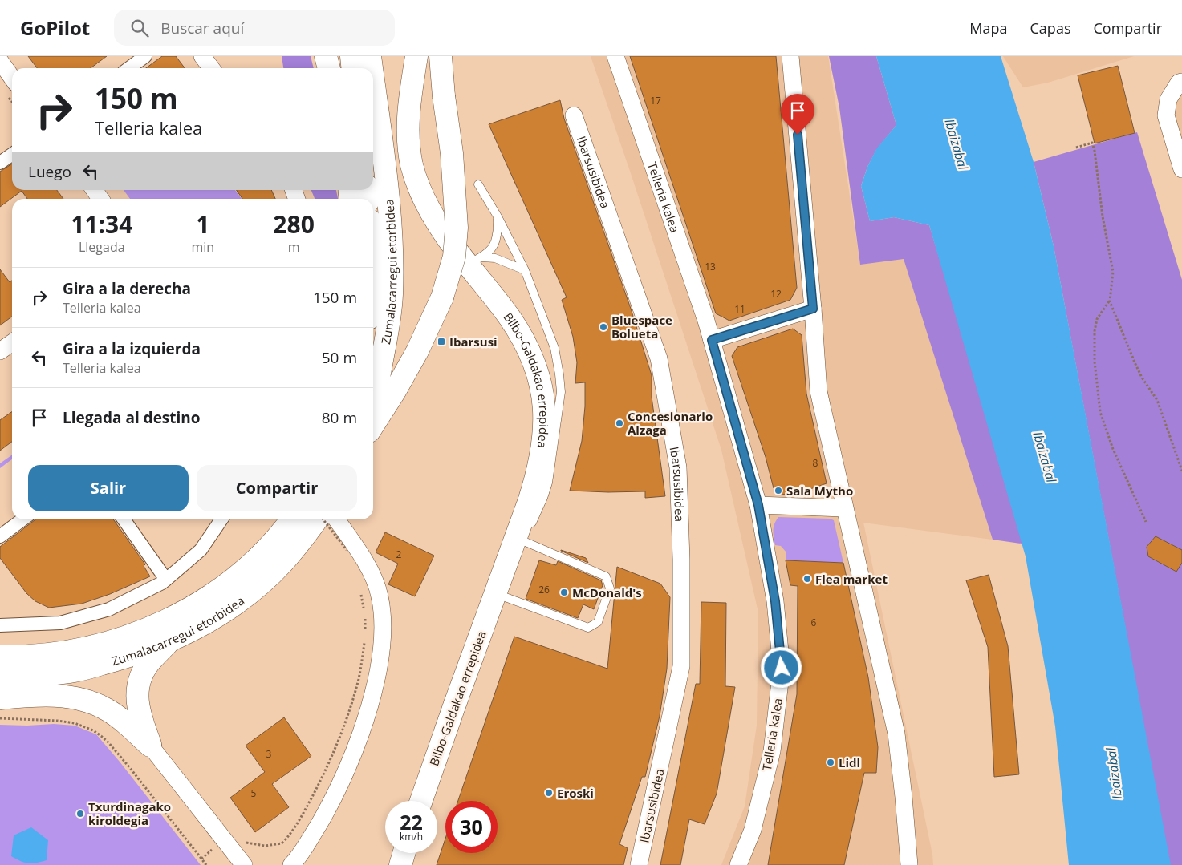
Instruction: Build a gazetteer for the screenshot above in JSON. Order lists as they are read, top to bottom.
{
  "streets": {
    "main road": ["Zumalacarregui etorbidea", "Bilbo-Galdakao errepidea"],
    "street": ["Ibarsusibidea", "Telleria kalea"]
  },
  "water": ["Ibaizabal"],
  "places": {
    "other": [
      "Bluespace Bolueta",
      "Concesionario Alzaga",
      "Sala Mytho",
      "Flea market",
      "McDonald's",
      "Lidl",
      "Eroski",
      "Txurdinagako kiroldegia"
    ],
    "transit": ["Ibarsusi"]
  },
  "house_numbers": [
    "17",
    "13",
    "12",
    "11",
    "8",
    "2",
    "26",
    "6",
    "3",
    "5"
  ],
  "page": {
    "header": "GoPilot",
    "search": "Buscar aquí",
    "nav": ["Mapa", "Capas", "Compartir"],
    "turn": ["150 m", "Telleria kalea"],
    "then": "Luego",
    "eta": [
      "11:34",
      "Llegada",
      "1",
      "min",
      "280",
      "m"
    ],
    "list": [
      {
        "name": "Gira a la derecha",
        "note": "Telleria kalea",
        "value": "150 m"
      },
      {
        "name": "Gira a la izquierda",
        "note": "Telleria kalea",
        "value": "50 m"
      },
      {
        "name": "Llegada al destino",
        "value": "80 m"
      }
    ],
    "buttons": ["Salir", "Compartir"],
    "speed": "22 km/h",
    "limit": "30"
  }
}
